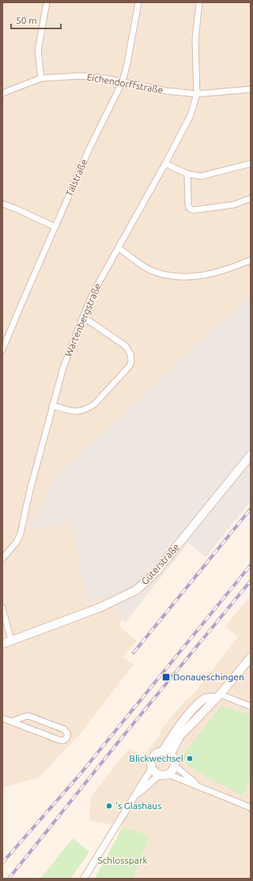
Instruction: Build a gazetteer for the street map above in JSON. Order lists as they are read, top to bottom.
{
  "streets": {
    "main road": ["Güterstraße"],
    "street": ["Eichendorffstraße", "Talstraße", "Wartenbergstraße"]
  },
  "crossings": [
    ["Eichendorffstraße", "Talstraße"],
    ["Eichendorffstraße", "Wartenbergstraße"]
  ],
  "parks": ["Schlosspark"],
  "places": {
    "transit": ["Donaueschingen"],
    "other": ["Blickwechsel", "'s Glashaus"]
  },
  "scale_bar": "50 m"
}
